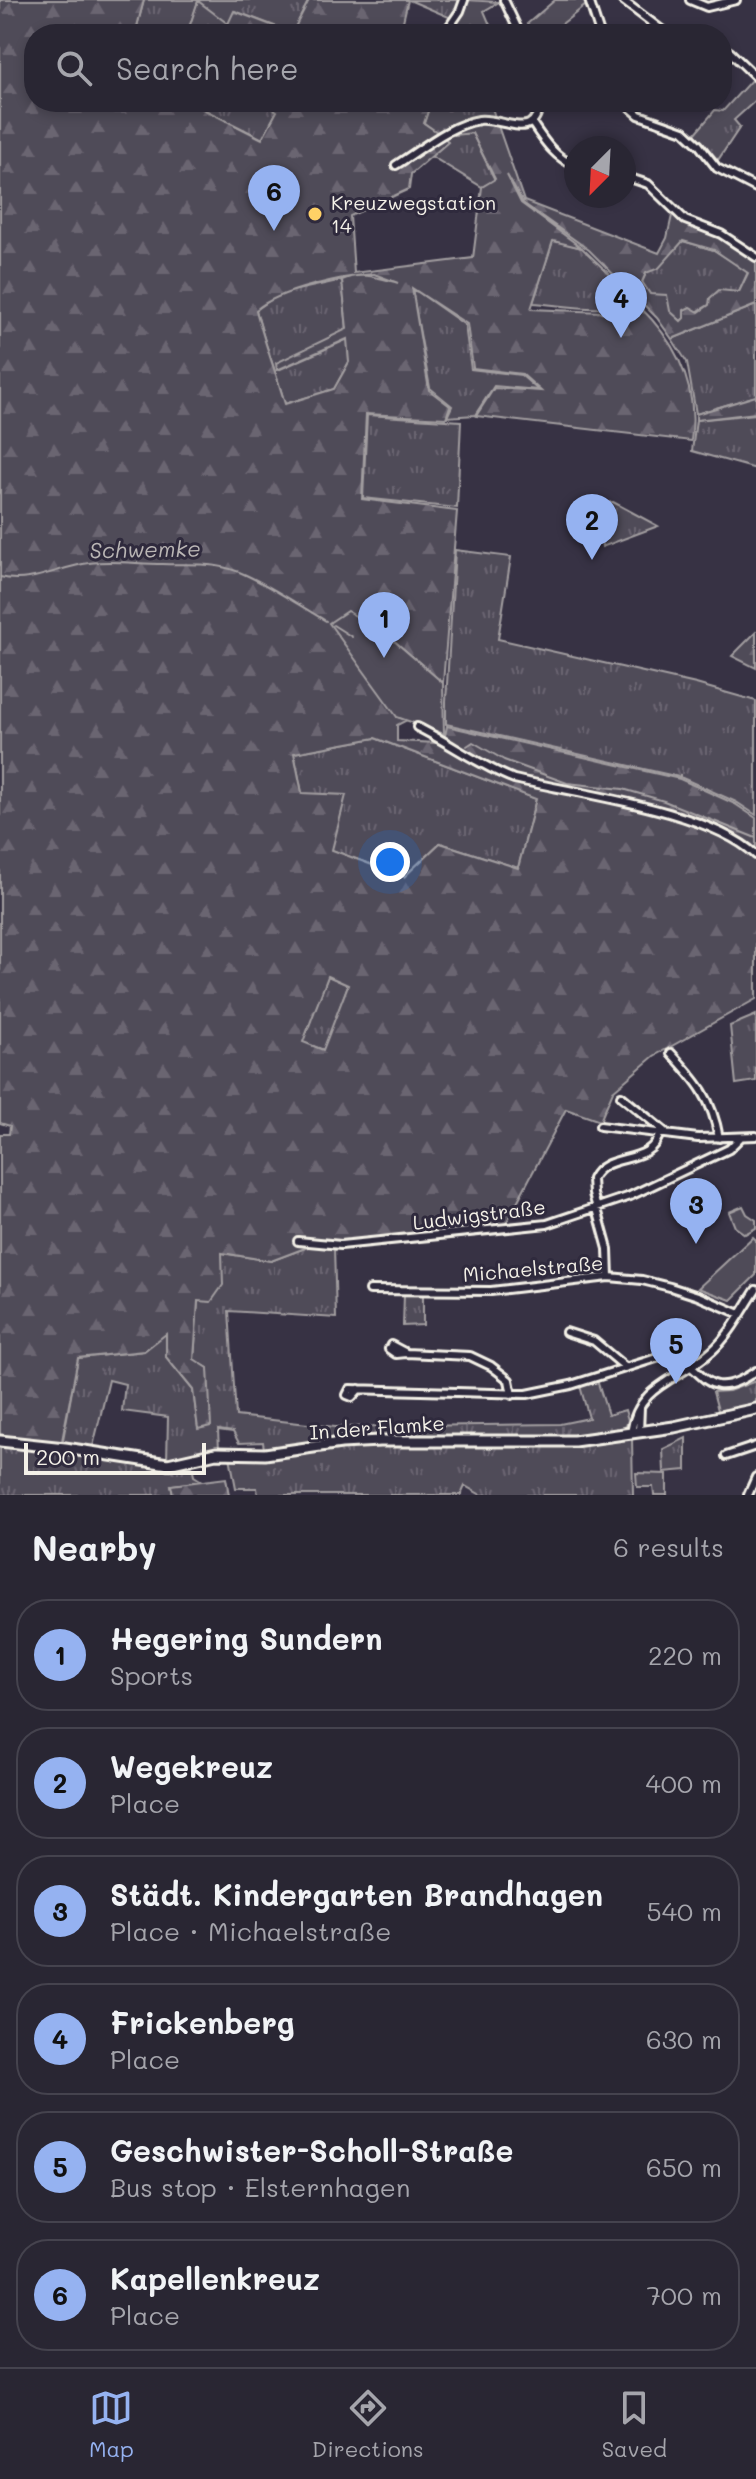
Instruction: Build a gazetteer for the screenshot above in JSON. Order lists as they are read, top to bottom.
{
  "streets": {
    "main road": ["In der Flamke"],
    "street": ["Ludwigstraße", "Michaelstraße"]
  },
  "water": ["Schwemke"],
  "places": ["Kreuzwegstation 14"],
  "scale_bar": "200 m",
  "north": "bottom left",
  "page": {
    "search": "Search here",
    "pins": [
      "6",
      "4",
      "2",
      "1",
      "3",
      "5"
    ],
    "scale": "200 m",
    "heading": ["Nearby", "6 results"],
    "list": [
      {
        "mark": "1",
        "name": "Hegering Sundern",
        "note": "Sports",
        "value": "220 m"
      },
      {
        "mark": "2",
        "name": "Wegekreuz",
        "note": "Place",
        "value": "400 m"
      },
      {
        "mark": "3",
        "name": "Städt. Kindergarten Brandhagen",
        "note": "Place · Michaelstraße",
        "value": "540 m"
      },
      {
        "mark": "4",
        "name": "Frickenberg",
        "note": "Place",
        "value": "630 m"
      },
      {
        "mark": "5",
        "name": "Geschwister-Scholl-Straße",
        "note": "Bus stop · Elsternhagen",
        "value": "650 m"
      },
      {
        "mark": "6",
        "name": "Kapellenkreuz",
        "note": "Place",
        "value": "700 m"
      }
    ],
    "nav": ["Map", "Directions", "Saved"]
  }
}
